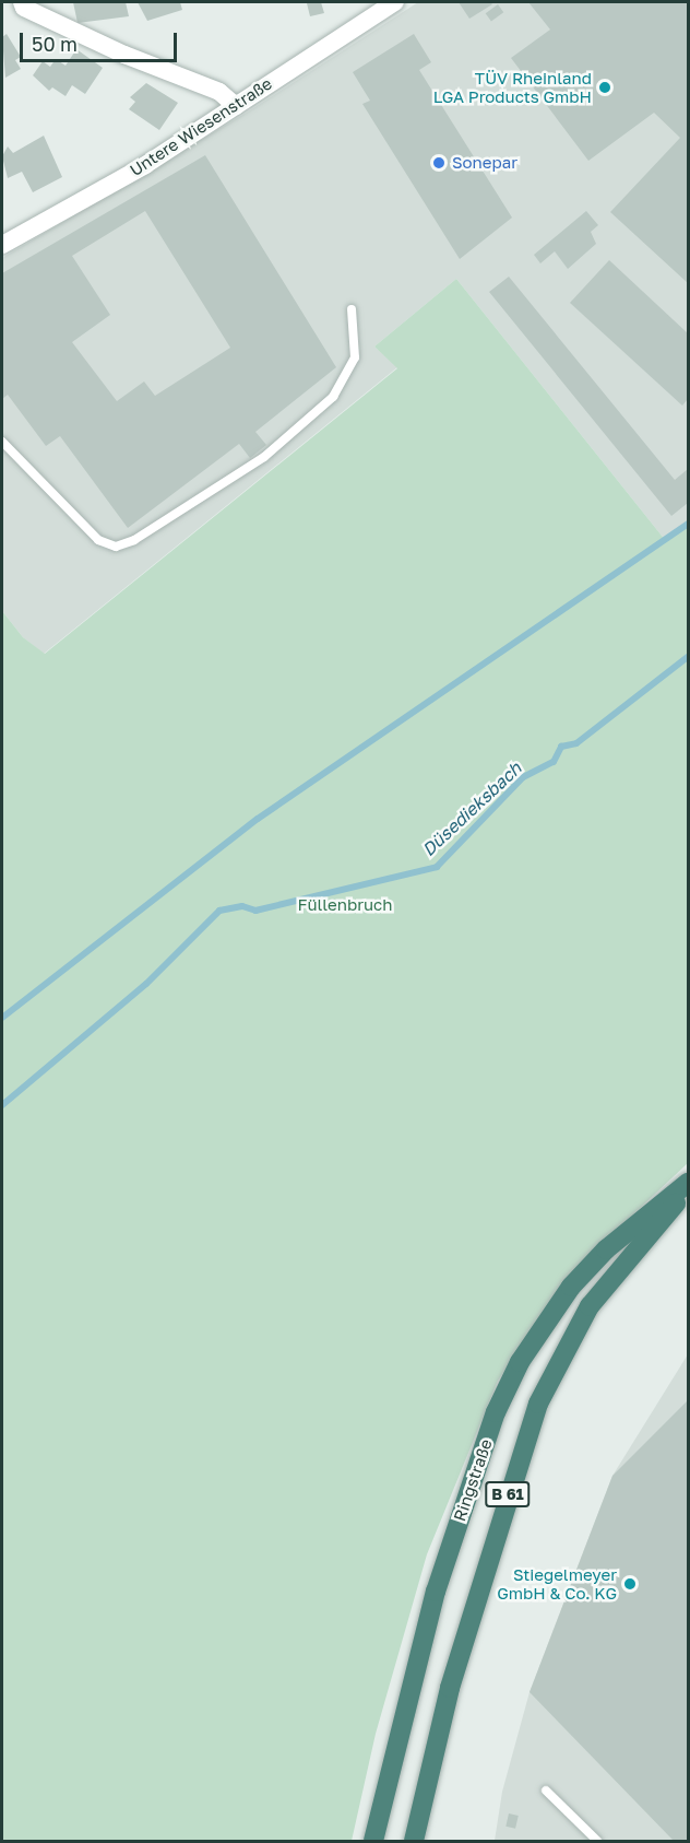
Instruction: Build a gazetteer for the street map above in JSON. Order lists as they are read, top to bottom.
{
  "streets": {
    "highway": ["Ringstraße", "B 61"],
    "street": ["Untere Wiesenstraße"]
  },
  "water": ["Düsedieksbach"],
  "parks": ["Füllenbruch"],
  "places": ["TÜV Rheinland LGA Products GmbH", "Sonepar", "Stiegelmeyer GmbH & Co. KG"],
  "scale_bar": "50 m"
}
